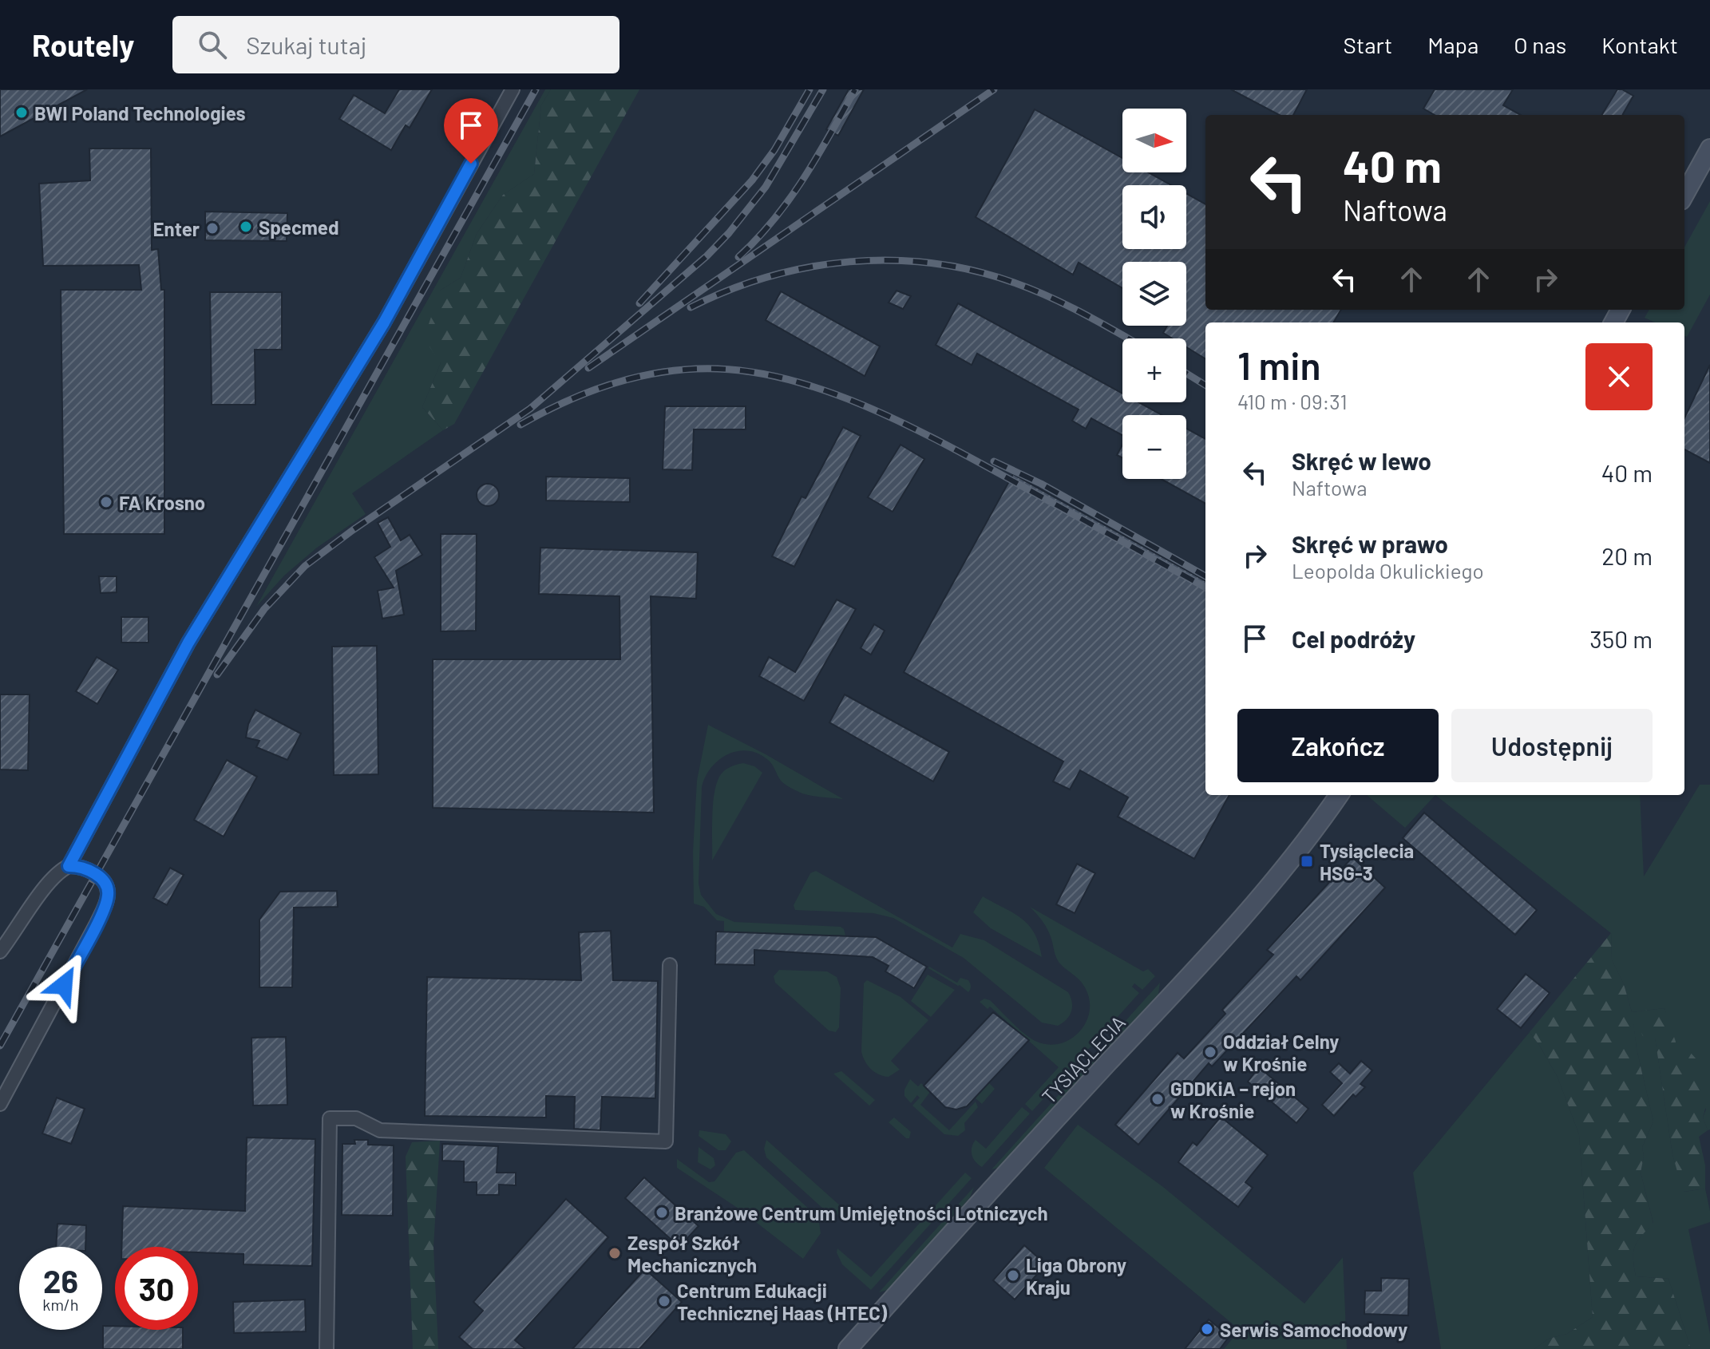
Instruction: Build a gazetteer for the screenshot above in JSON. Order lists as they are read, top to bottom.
{
  "streets": {
    "street": ["TYSIĄCLECIA"]
  },
  "places": {
    "other": [
      "BWI Poland Technologies",
      "Specmed",
      "Enter",
      "FA Krosno",
      "Oddział Celny w Krośnie",
      "GDDKiA – rejon w Krośnie",
      "Branżowe Centrum Umiejętności Lotniczych",
      "Zespół Szkół Mechanicznych",
      "Liga Obrony Kraju",
      "Centrum Edukacji Technicznej Haas (HTEC)",
      "Serwis Samochodowy"
    ],
    "transit": ["Tysiąclecia HSG-3"]
  },
  "north": "right",
  "page": {
    "header": "Routely",
    "search": "Szukaj tutaj",
    "nav": [
      "Start",
      "Mapa",
      "O nas",
      "Kontakt"
    ],
    "map_buttons": ["+", "−"],
    "turn": ["40 m", "Naftowa"],
    "heading": ["1 min", "410 m · 09:31"],
    "list": [
      {
        "name": "Skręć w lewo",
        "note": "Naftowa",
        "value": "40 m"
      },
      {
        "name": "Skręć w prawo",
        "note": "Leopolda Okulickiego",
        "value": "20 m"
      },
      {
        "name": "Cel podróży",
        "value": "350 m"
      }
    ],
    "buttons": ["Zakończ", "Udostępnij"],
    "speed": "26 km/h",
    "limit": "30"
  }
}
